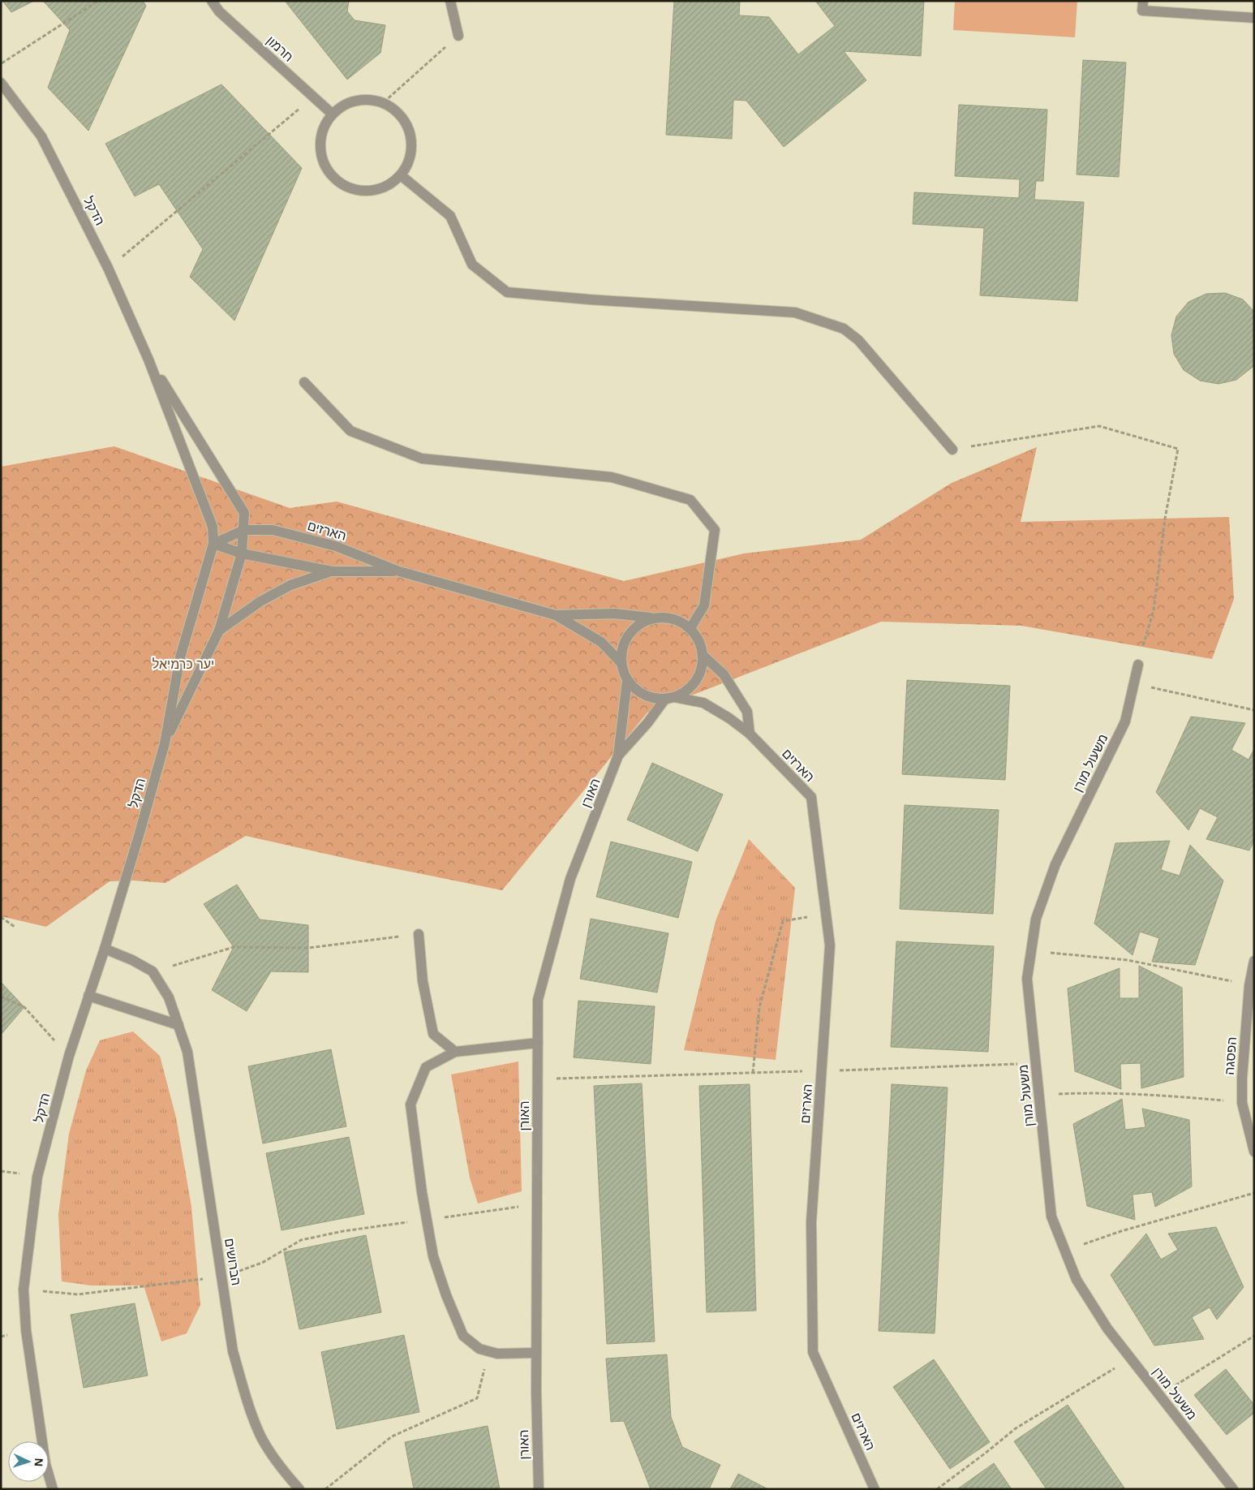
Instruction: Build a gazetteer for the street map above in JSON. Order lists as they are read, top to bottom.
{
  "streets": {
    "street": [
      "חרמון",
      "הדקל",
      "הארזים",
      "משעול מורן",
      "האורן",
      "הפסגה",
      "הברושים"
    ]
  },
  "crossings": [
    ["הדקל", "הארזים"],
    ["הדקל", "הברושים"],
    ["הארזים", "האורן"]
  ],
  "parks": ["יער כרמיאל"],
  "north": "right"
}
